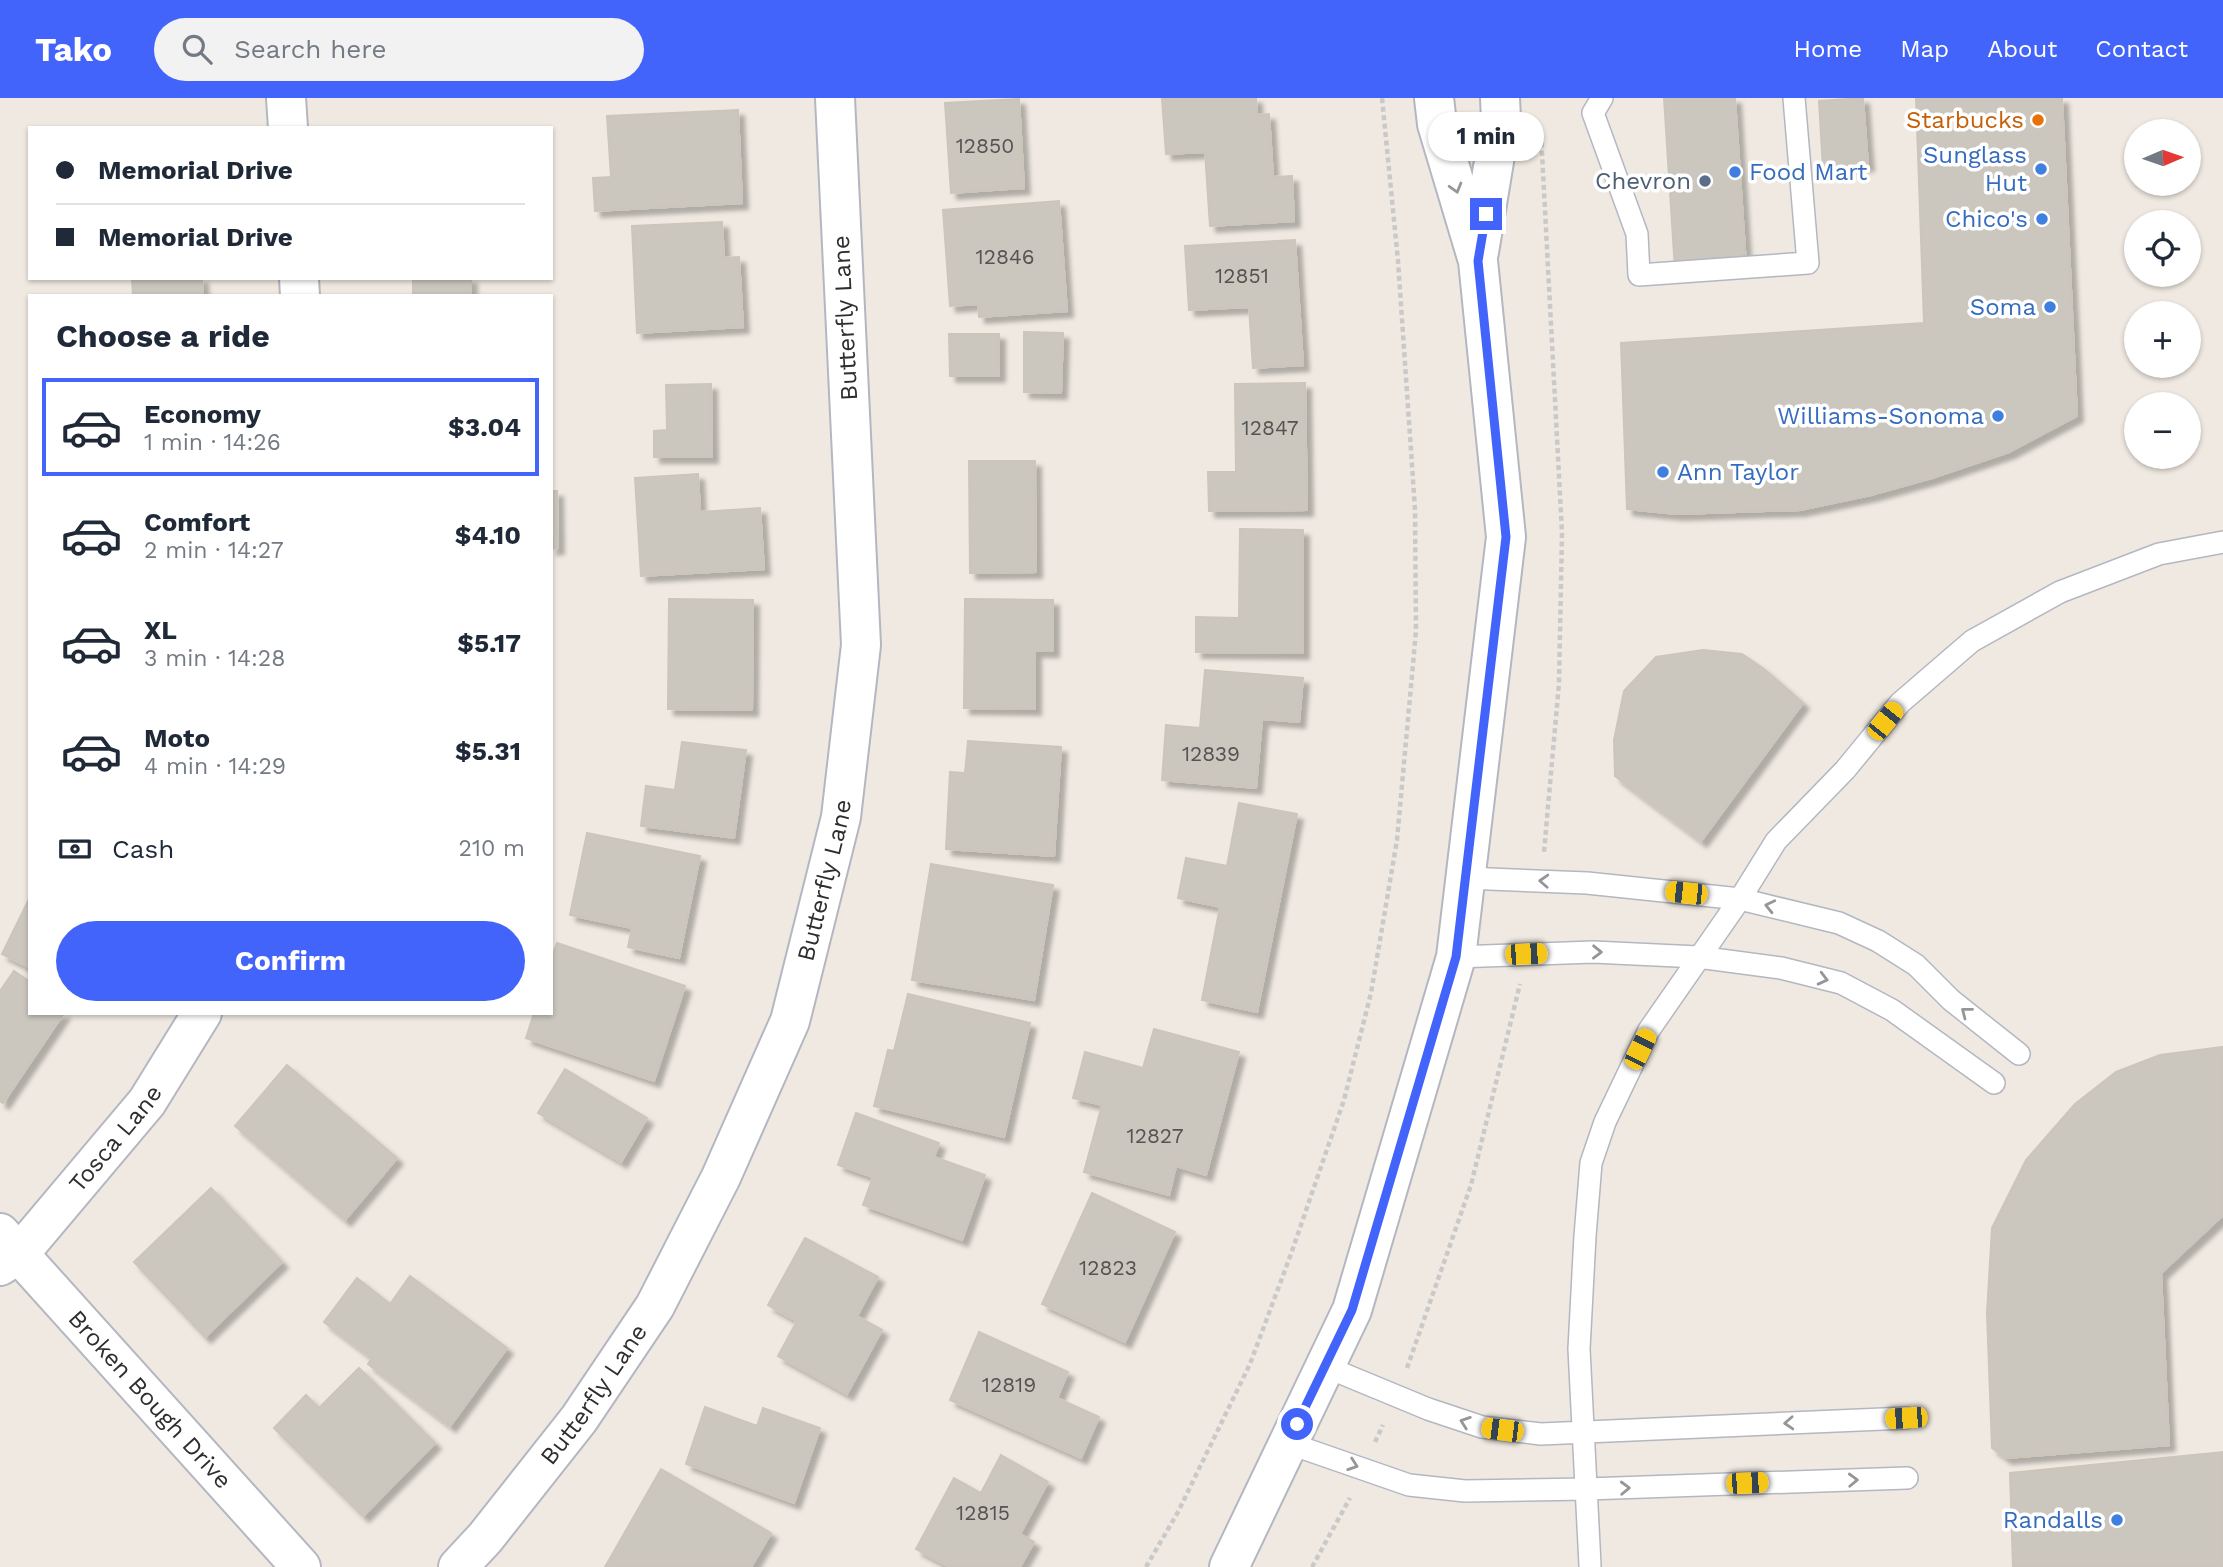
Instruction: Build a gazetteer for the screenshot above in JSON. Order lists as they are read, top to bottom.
{
  "streets": {
    "street": ["Butterfly Lane", "Tosca Lane", "Broken Bough Drive"]
  },
  "crossings": [
    ["Tosca Lane", "Broken Bough Drive"]
  ],
  "places": [
    "Starbucks",
    "Sunglass Hut",
    "Food Mart",
    "Chevron",
    "Chico's",
    "Soma",
    "Williams-Sonoma",
    "Ann Taylor",
    "Randalls"
  ],
  "house_numbers": [
    "12850",
    "12846",
    "12851",
    "12847",
    "12839",
    "12827",
    "12823",
    "12819",
    "12815"
  ],
  "north": "right",
  "page": {
    "header": "Tako",
    "search": "Search here",
    "nav": [
      "Home",
      "Map",
      "About",
      "Contact"
    ],
    "bubble": "1 min",
    "map_buttons": ["+", "−"],
    "banner": ["Memorial Drive", "Memorial Drive"],
    "heading": "Choose a ride",
    "list": [
      {
        "name": "Economy",
        "note": "1 min · 14:26",
        "value": "$3.04"
      },
      {
        "name": "Comfort",
        "note": "2 min · 14:27",
        "value": "$4.10"
      },
      {
        "name": "XL",
        "note": "3 min · 14:28",
        "value": "$5.17"
      },
      {
        "name": "Moto",
        "note": "4 min · 14:29",
        "value": "$5.31"
      }
    ],
    "pay": ["Cash", "210 m"],
    "buttons": "Confirm"
  }
}
